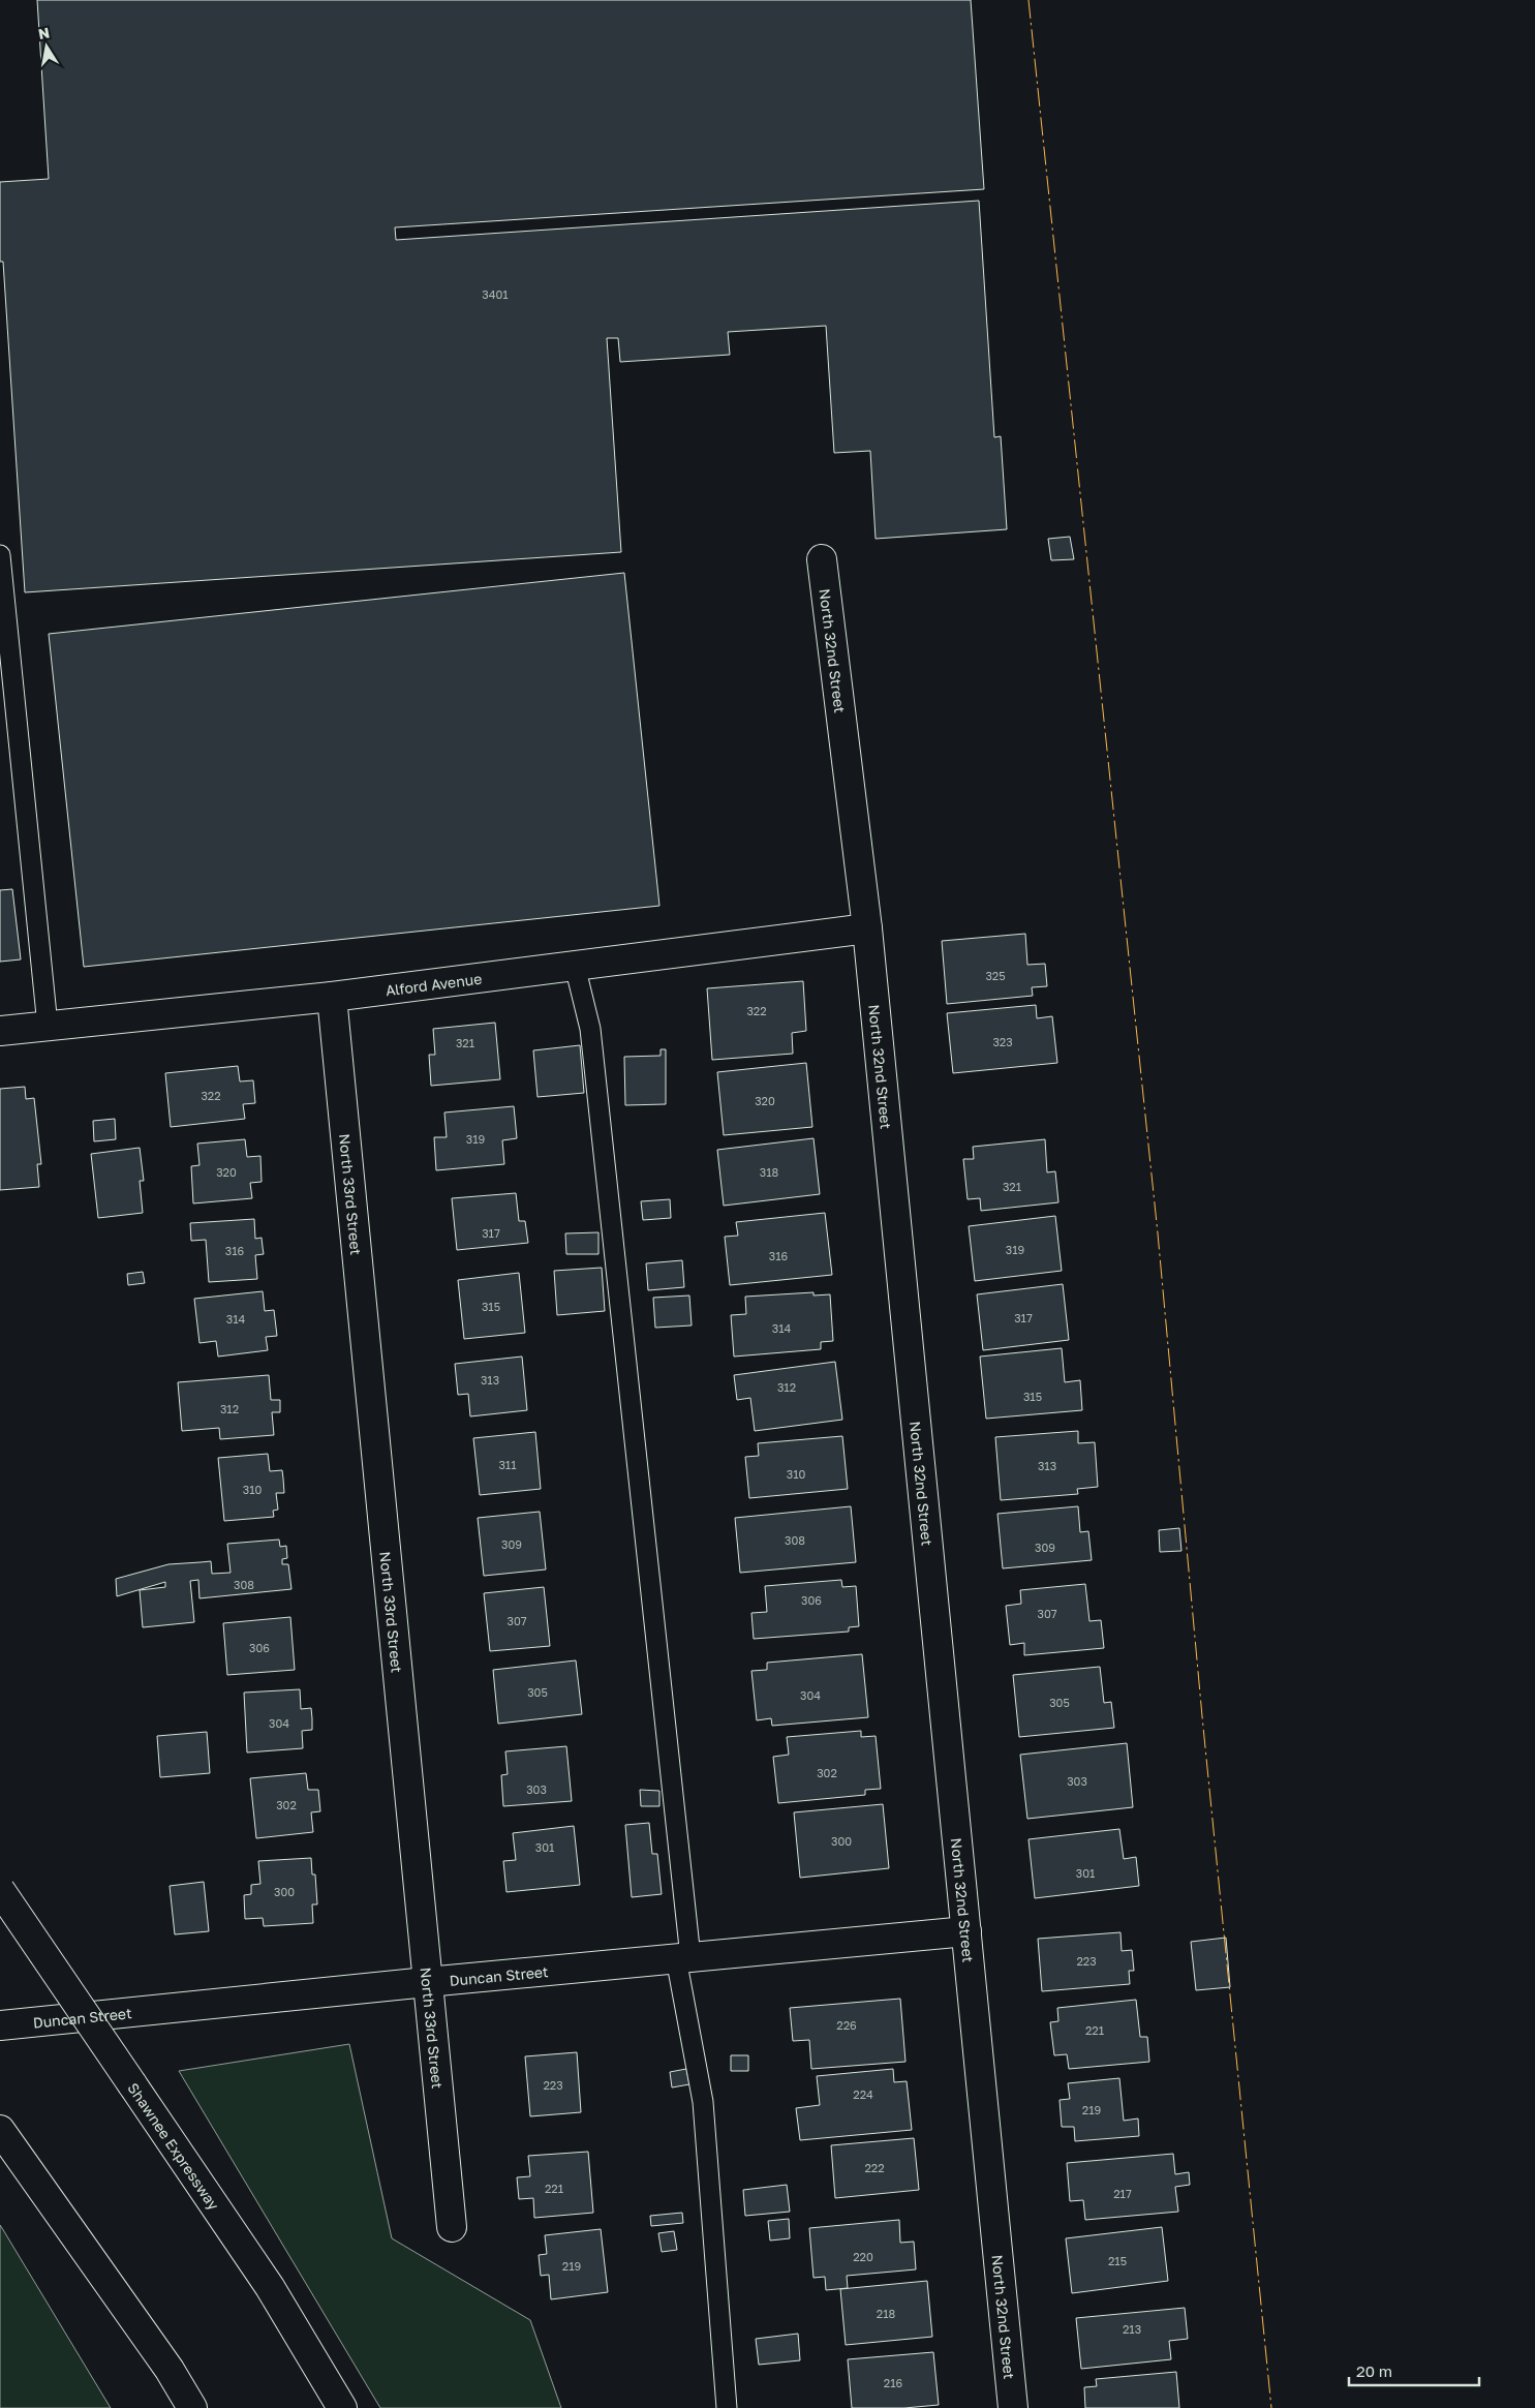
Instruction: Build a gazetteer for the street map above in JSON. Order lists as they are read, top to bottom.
{
  "streets": {
    "main road": [
      "North 32nd Street",
      "Alford Avenue",
      "North 33rd Street",
      "Duncan Street",
      "Shawnee Expressway"
    ]
  },
  "crossings": [
    ["North 32nd Street", "Alford Avenue"],
    ["North 32nd Street", "Duncan Street"],
    ["Alford Avenue", "North 33rd Street"],
    ["North 33rd Street", "Duncan Street"]
  ],
  "house_numbers": [
    "3401",
    "325",
    "322",
    "323",
    "321",
    "322",
    "320",
    "319",
    "320",
    "318",
    "321",
    "317",
    "319",
    "316",
    "316",
    "315",
    "317",
    "314",
    "314",
    "313",
    "312",
    "315",
    "312",
    "311",
    "313",
    "310",
    "310",
    "308",
    "309",
    "309",
    "308",
    "306",
    "307",
    "307",
    "306",
    "305",
    "304",
    "305",
    "304",
    "302",
    "303",
    "303",
    "302",
    "300",
    "301",
    "301",
    "300",
    "223",
    "226",
    "221",
    "223",
    "224",
    "219",
    "222",
    "221",
    "217",
    "220",
    "215",
    "219",
    "218",
    "213",
    "216"
  ],
  "scale_bar": "20 m",
  "north": "top"
}
